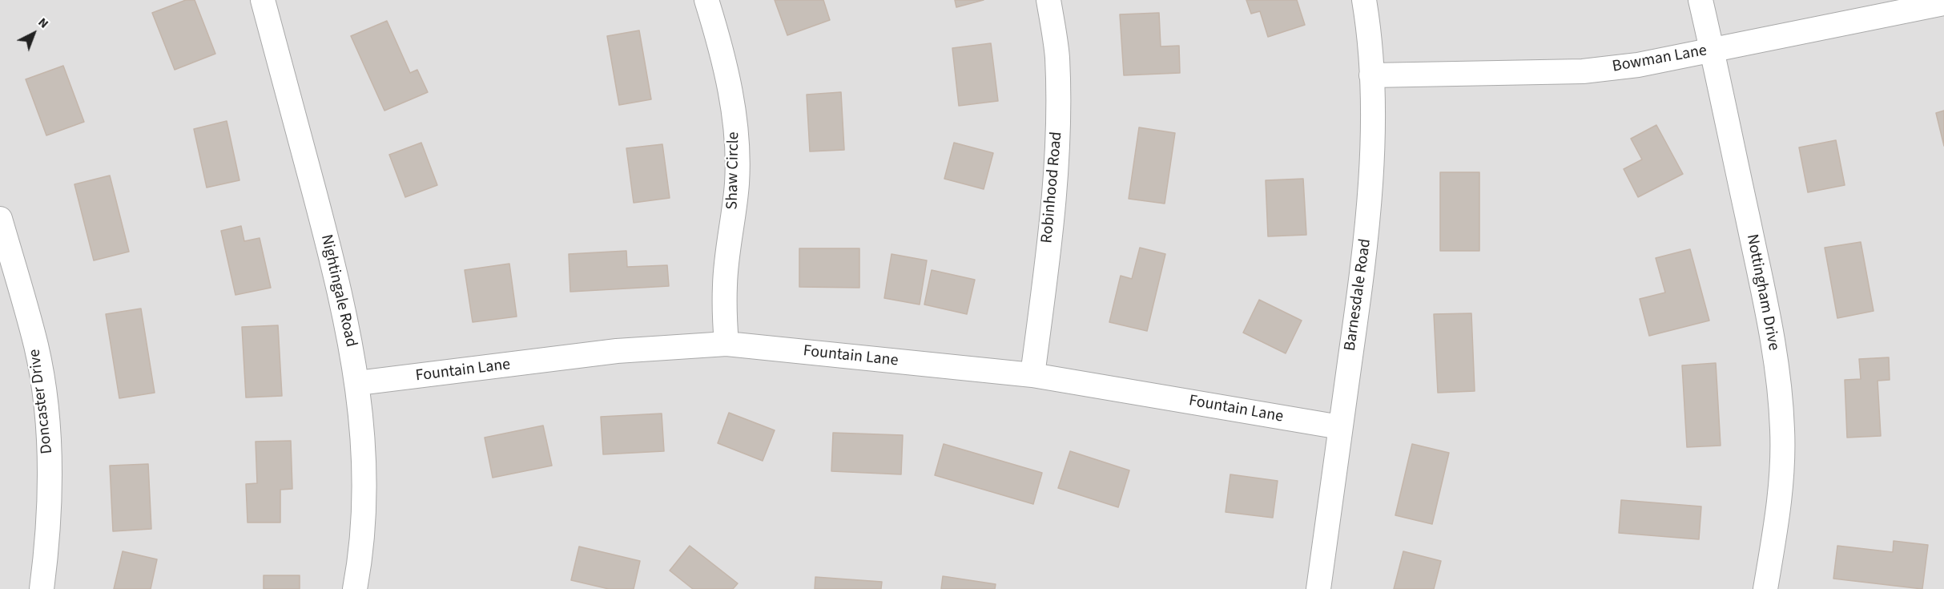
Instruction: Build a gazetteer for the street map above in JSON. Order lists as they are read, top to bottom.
{
  "streets": {
    "street": [
      "Bowman Lane",
      "Shaw Circle",
      "Robinhood Road",
      "Nightingale Road",
      "Nottingham Drive",
      "Barnesdale Road",
      "Fountain Lane",
      "Doncaster Drive"
    ]
  },
  "crossings": [
    ["Bowman Lane", "Nottingham Drive"],
    ["Bowman Lane", "Barnesdale Road"],
    ["Shaw Circle", "Fountain Lane"],
    ["Robinhood Road", "Fountain Lane"],
    ["Nightingale Road", "Fountain Lane"],
    ["Barnesdale Road", "Fountain Lane"]
  ],
  "north": "top right"
}
